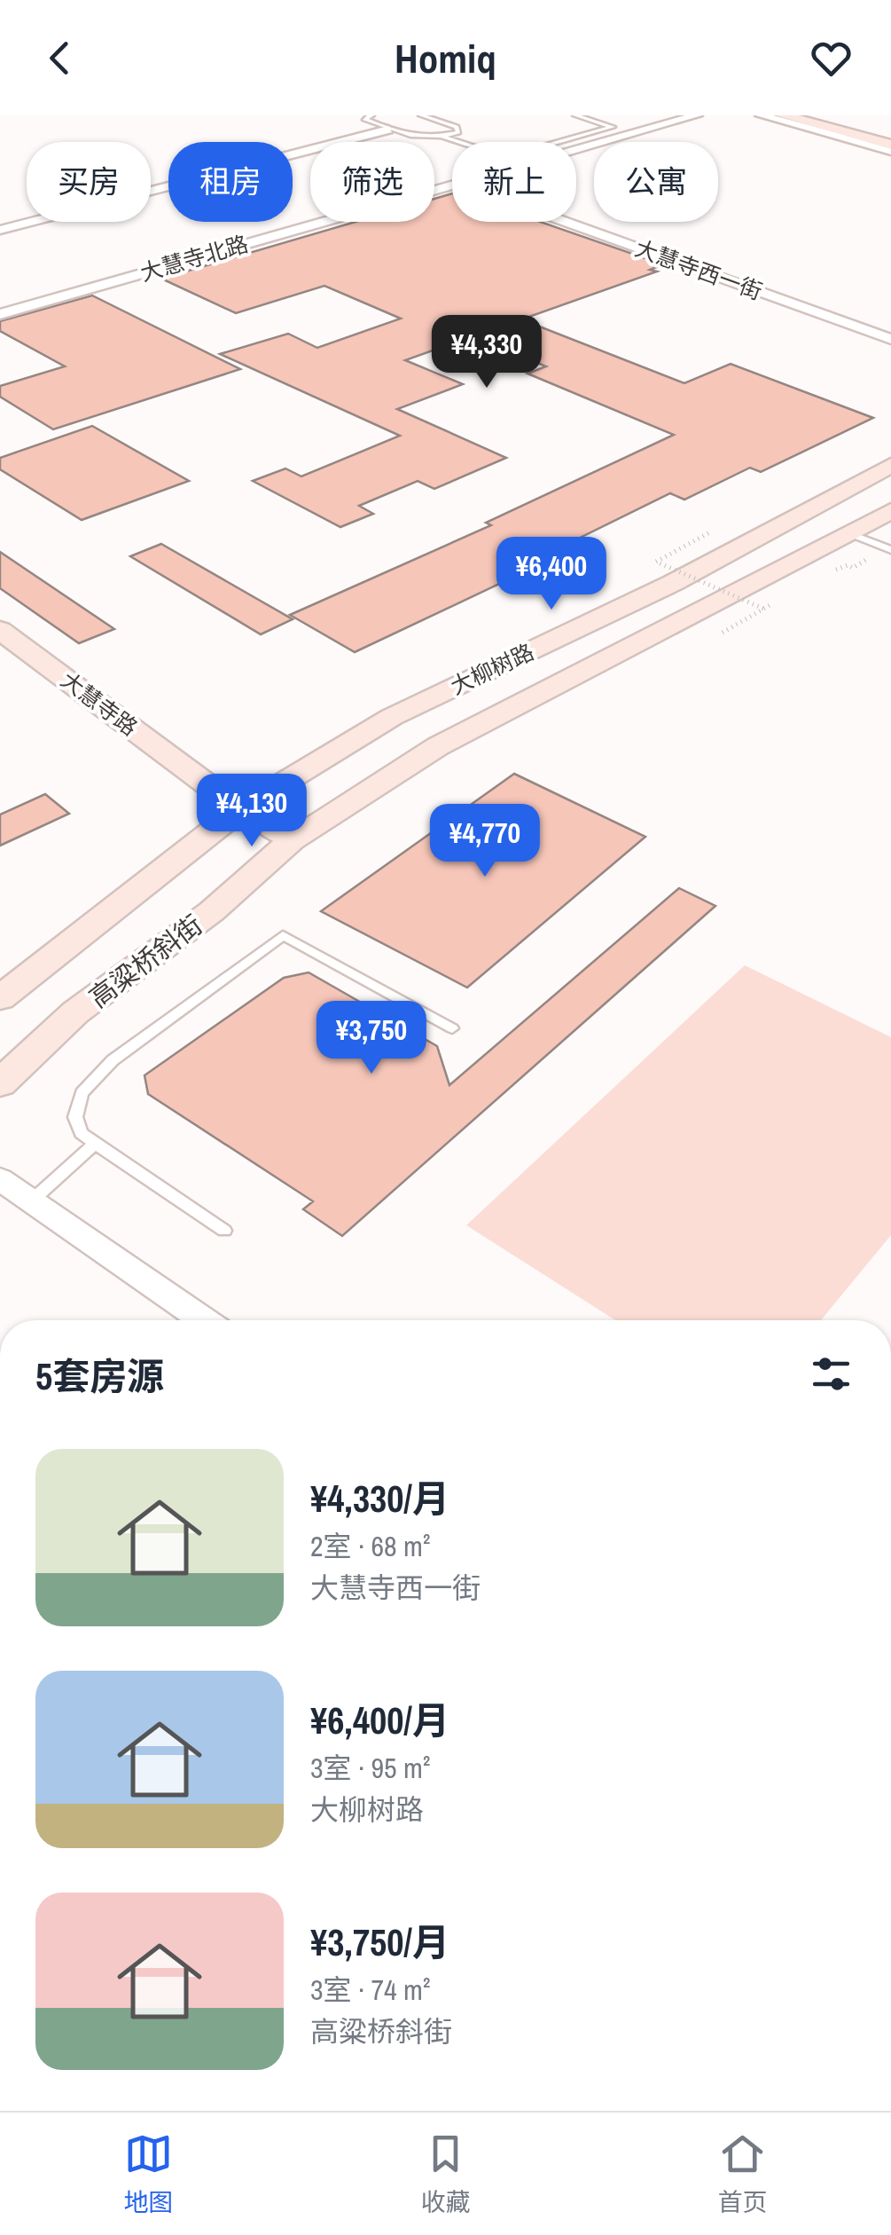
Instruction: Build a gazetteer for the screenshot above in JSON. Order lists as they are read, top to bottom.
{
  "streets": {
    "main road": ["大柳树路", "大慧寺路", "高粱桥斜街"],
    "street": ["大慧寺北路", "大慧寺西一街"]
  },
  "crossings": [
    ["大柳树路", "大慧寺路"],
    ["大柳树路", "高粱桥斜街"],
    ["大慧寺路", "高粱桥斜街"]
  ],
  "page": {
    "header": "Homiq",
    "chip": [
      "买房",
      "租房",
      "筛选",
      "新上",
      "公寓"
    ],
    "price": [
      "¥4,330",
      "¥6,400",
      "¥4,130",
      "¥4,770",
      "¥3,750"
    ],
    "heading": "5套房源",
    "list": [
      {
        "name": "¥4,330/月",
        "note": "2室 · 68 m² · 大慧寺西一街"
      },
      {
        "name": "¥6,400/月",
        "note": "3室 · 95 m² · 大柳树路"
      },
      {
        "name": "¥3,750/月",
        "note": "3室 · 74 m² · 高粱桥斜街"
      }
    ],
    "tabs": ["地图", "收藏", "首页"]
  }
}
